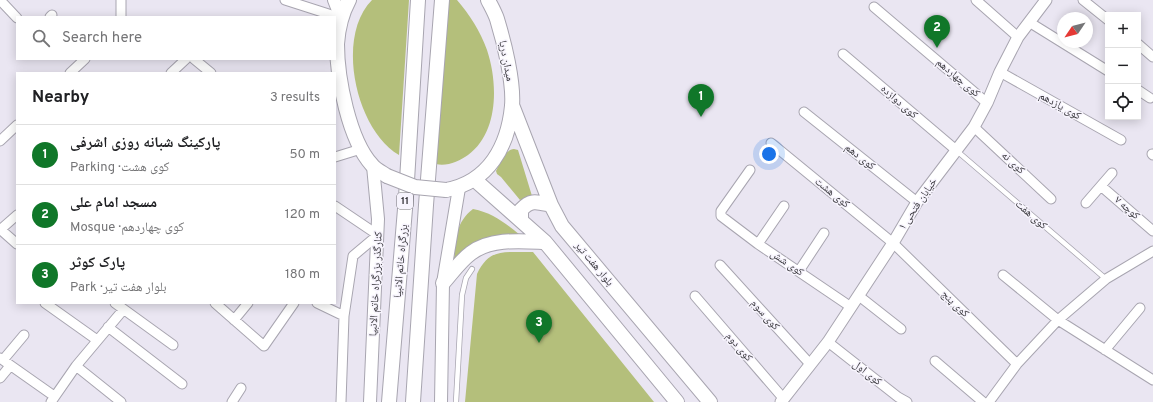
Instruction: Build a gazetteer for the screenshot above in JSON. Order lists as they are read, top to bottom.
{
  "streets": {
    "main road": [
      "میدان دریا",
      "11",
      "بزرگراه خاتم الانبیا",
      "بلوار هفت تیر",
      "کنارگذر بزرگراه خاتم الانبیا"
    ],
    "street": [
      "کوی چهاردهم",
      "کوی دوازده",
      "کوی یازدهم",
      "کوی دهم",
      "کوی نه",
      "کوی هشت",
      "خیابان فتحی ۱",
      "کوچه ۷",
      "کوی شش",
      "کوی پنج",
      "کوی سوم",
      "کوی دوم",
      "کوی اول"
    ],
    "lane": ["کوی هفت"]
  },
  "crossings": [
    ["میدان دریا", "بلوار هفت تیر"],
    ["کوی چهاردهم", "خیابان فتحی ۱"],
    ["کوی دوازده", "خیابان فتحی ۱"],
    ["کوی دوازده", "کوی هفت"],
    ["کوی یازدهم", "خیابان فتحی ۱"],
    ["کوی دهم", "خیابان فتحی ۱"],
    ["کوی نه", "خیابان فتحی ۱"],
    ["کوی هشت", "خیابان فتحی ۱"],
    ["کوی هشت", "کوی پنج"],
    ["خیابان فتحی ۱", "کوی هفت"],
    ["خیابان فتحی ۱", "کوی شش"],
    ["خیابان فتحی ۱", "کوی پنج"],
    ["خیابان فتحی ۱", "کوی سوم"],
    ["خیابان فتحی ۱", "کوی دوم"],
    ["خیابان فتحی ۱", "کوی اول"]
  ],
  "north": "bottom left",
  "page": {
    "map_buttons": ["+", "−"],
    "pins": ["2", "1", "3"],
    "search": "Search here",
    "heading": ["Nearby", "3 results"],
    "list": [
      {
        "mark": "1",
        "name": "پارکینگ شبانه روزی اشرفی",
        "note": "Parking · کوی هشت",
        "value": "50 m"
      },
      {
        "mark": "2",
        "name": "مسجد امام علی",
        "note": "Mosque · کوی چهاردهم",
        "value": "120 m"
      },
      {
        "mark": "3",
        "name": "پارک کوثر",
        "note": "Park · بلوار هفت تیر",
        "value": "180 m"
      }
    ]
  }
}
